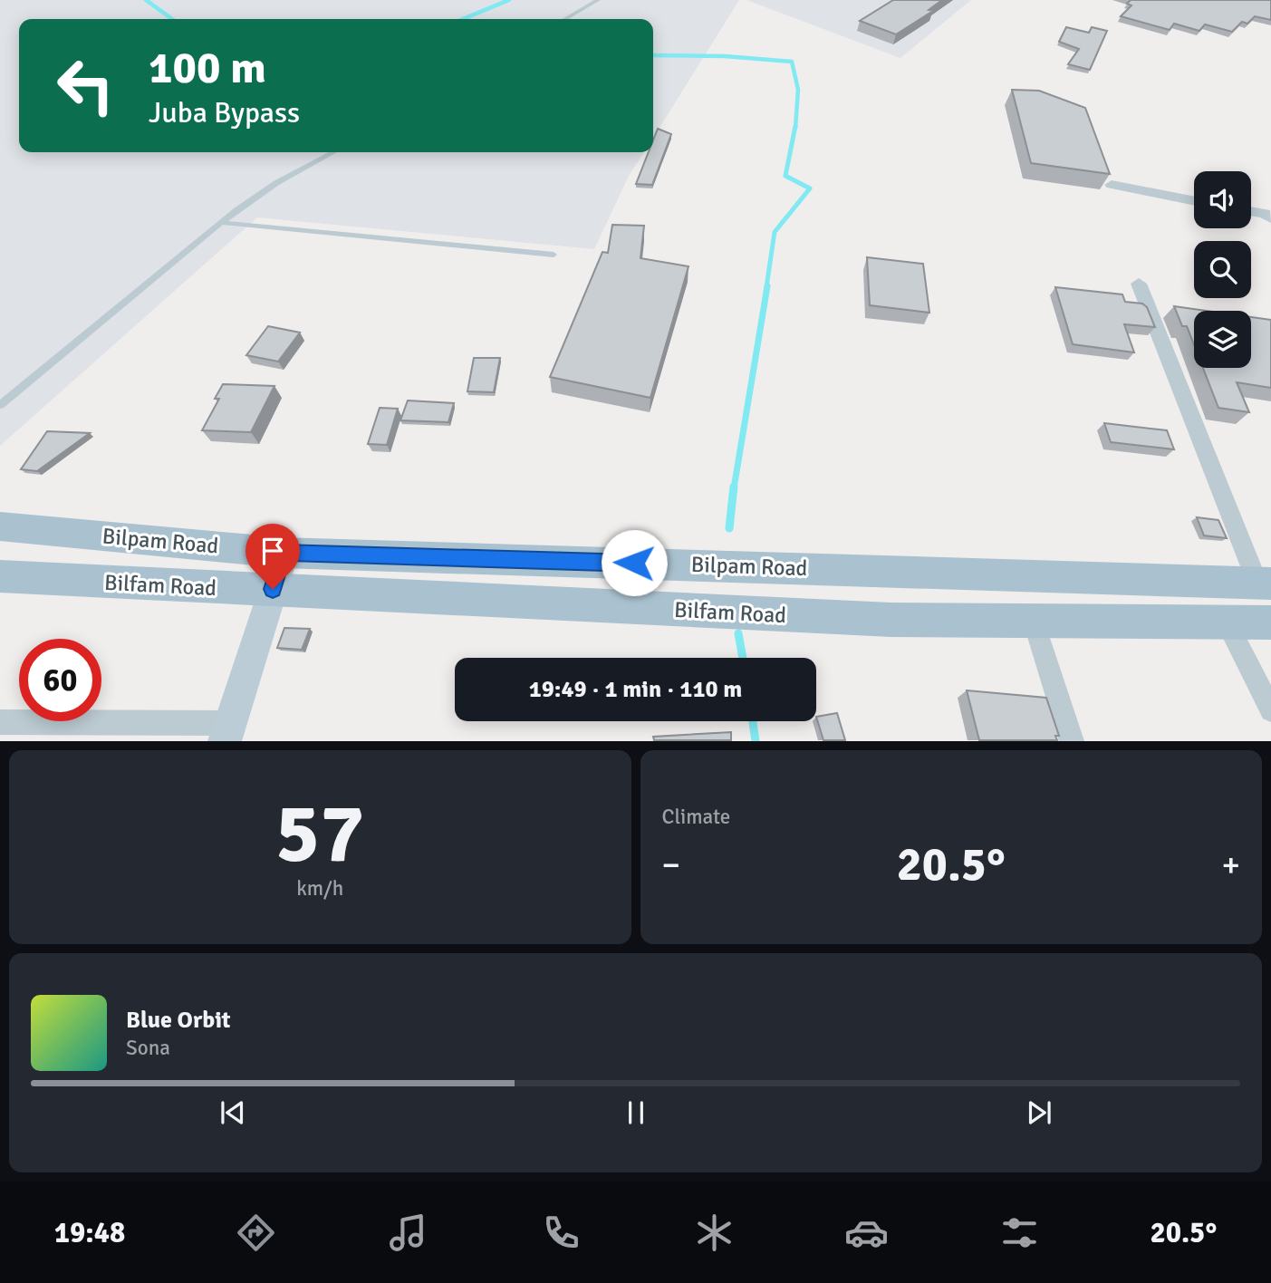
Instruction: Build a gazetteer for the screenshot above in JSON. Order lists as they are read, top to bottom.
{
  "streets": {
    "main road": ["Bilpam Road", "Bilfam Road"]
  },
  "page": {
    "turn": ["100 m", "Juba Bypass"],
    "limit": "60",
    "trip": "19:49 · 1 min · 110 m",
    "tile": [
      ["57", "km/h"],
      "Climate"
    ],
    "heat": ["−", "20.5°", "+"],
    "song": ["Blue Orbit", "Sona"],
    "tabs": ["19:48", "20.5°"]
  }
}
